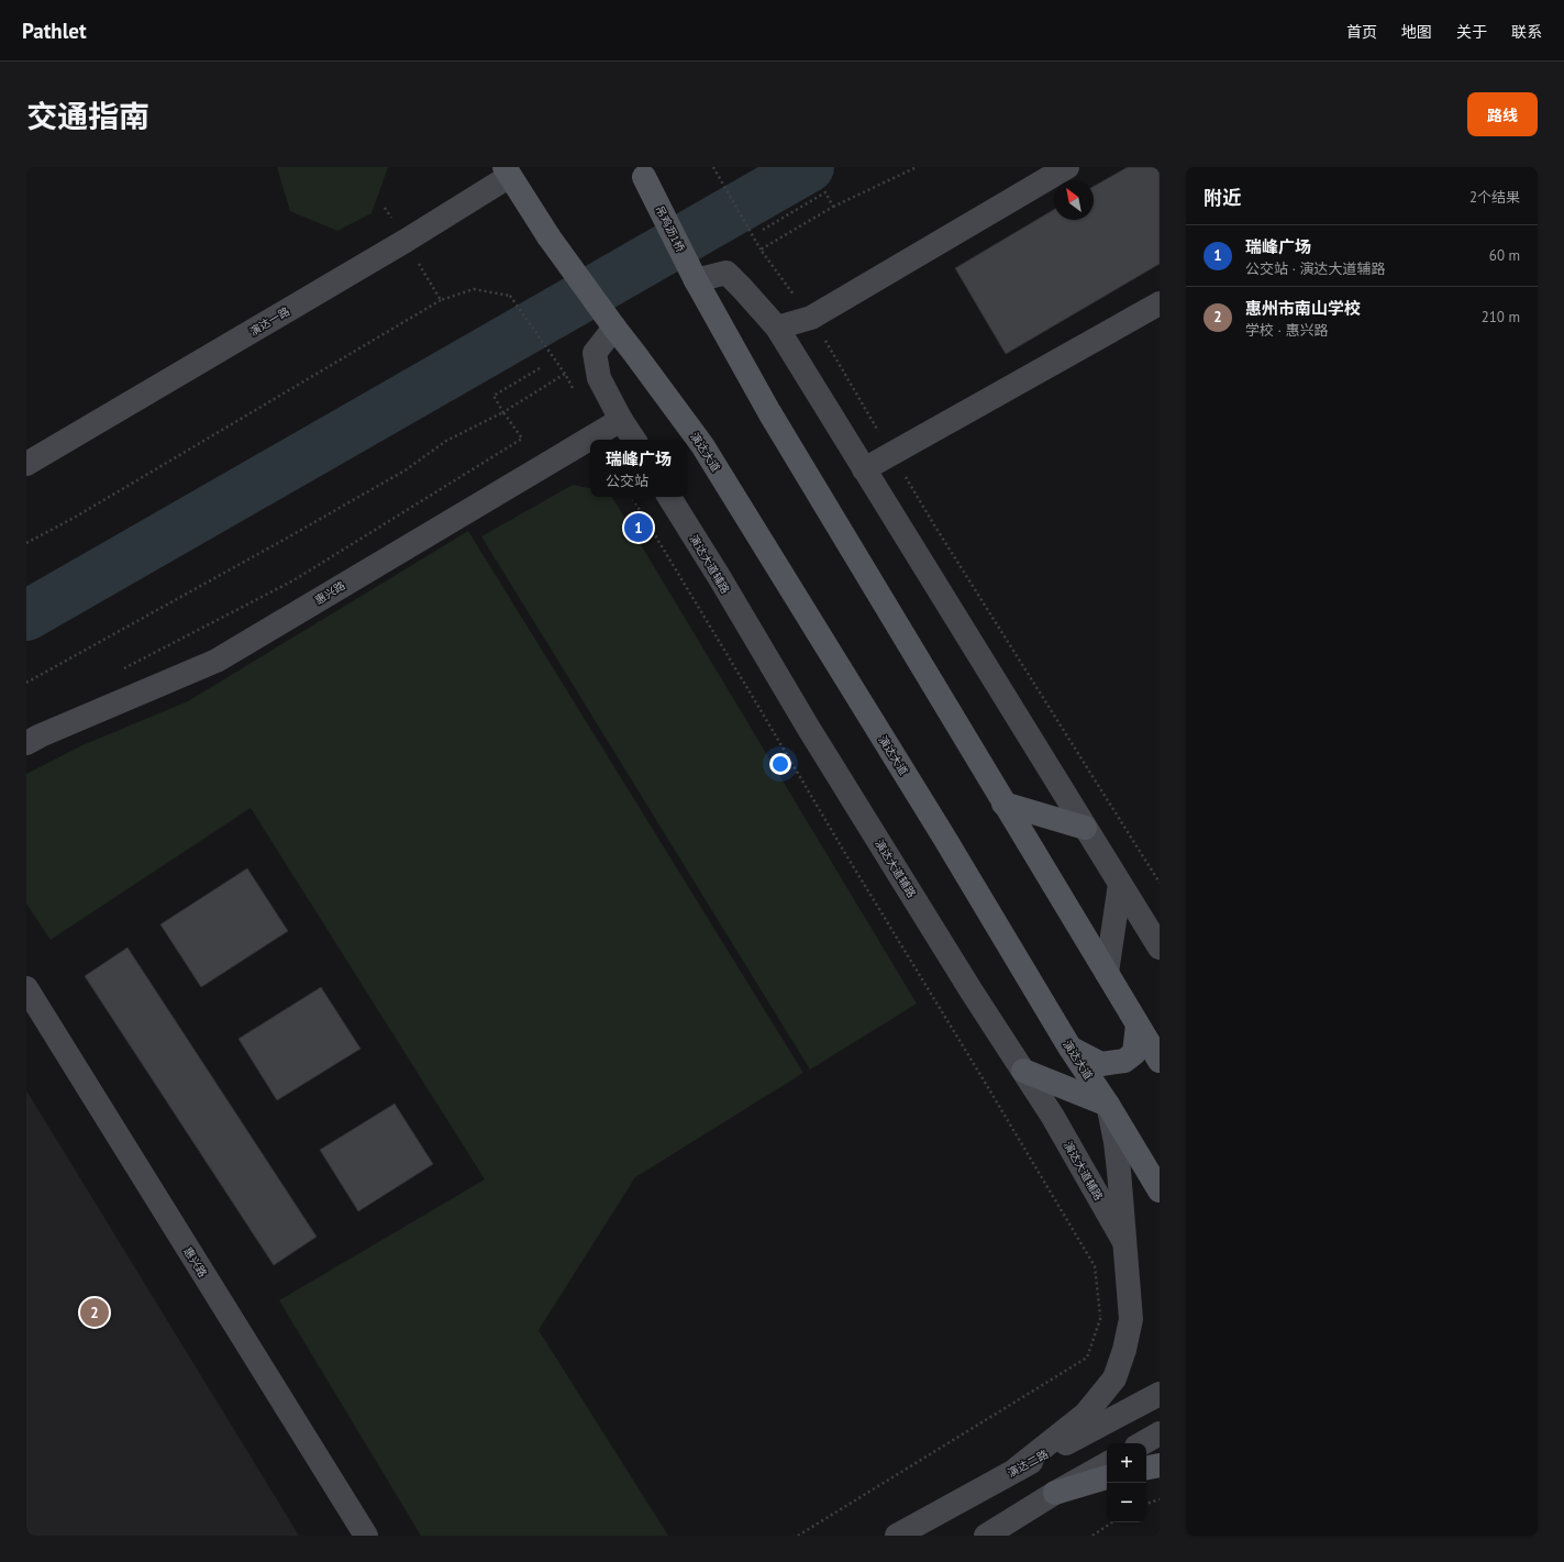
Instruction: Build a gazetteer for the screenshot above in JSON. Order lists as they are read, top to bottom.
{
  "streets": {
    "main road": [
      "吊鸡沥1桥",
      "演达一路",
      "演达大道",
      "演达大道辅路",
      "惠兴路",
      "演达二路"
    ]
  },
  "north": "top left",
  "page": {
    "header": "Pathlet",
    "nav": [
      "首页",
      "地图",
      "关于",
      "联系"
    ],
    "title": "交通指南",
    "buttons": "路线",
    "heading": ["附近", "2个结果"],
    "list": [
      {
        "mark": "1",
        "name": "瑞峰广场",
        "note": "公交站 · 演达大道辅路",
        "value": "60 m"
      },
      {
        "mark": "2",
        "name": "惠州市南山学校",
        "note": "学校 · 惠兴路",
        "value": "210 m"
      }
    ],
    "popup": ["瑞峰广场", "公交站"],
    "pins": ["1", "2"],
    "map_buttons": ["+", "−"]
  }
}
